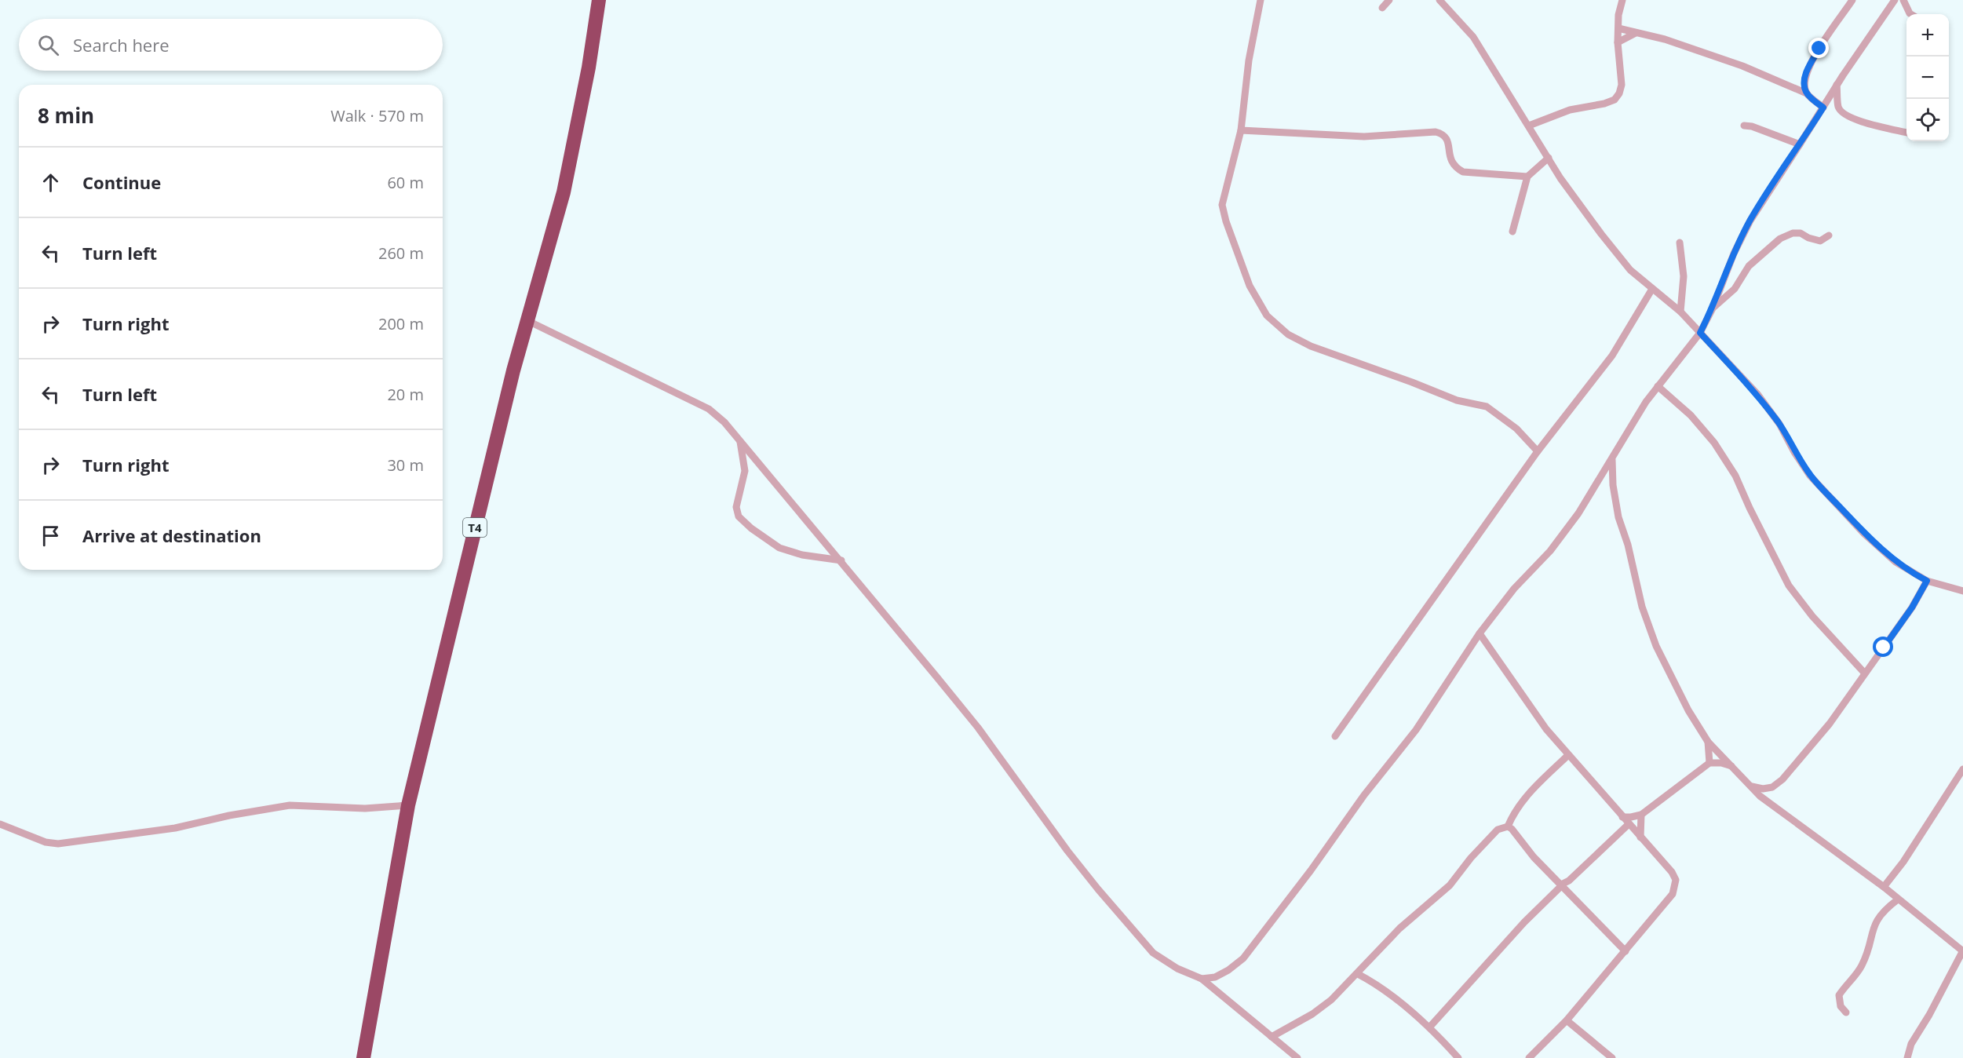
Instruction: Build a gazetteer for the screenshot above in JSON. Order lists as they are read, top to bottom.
{
  "streets": {
    "highway": ["T4"]
  },
  "page": {
    "map_buttons": ["+", "−"],
    "search": "Search here",
    "heading": ["8 min", "Walk · 570 m"],
    "list": [
      ["Continue", "60 m"],
      ["Turn left", "260 m"],
      ["Turn right", "200 m"],
      ["Turn left", "20 m"],
      ["Turn right", "30 m"],
      "Arrive at destination"
    ]
  }
}
